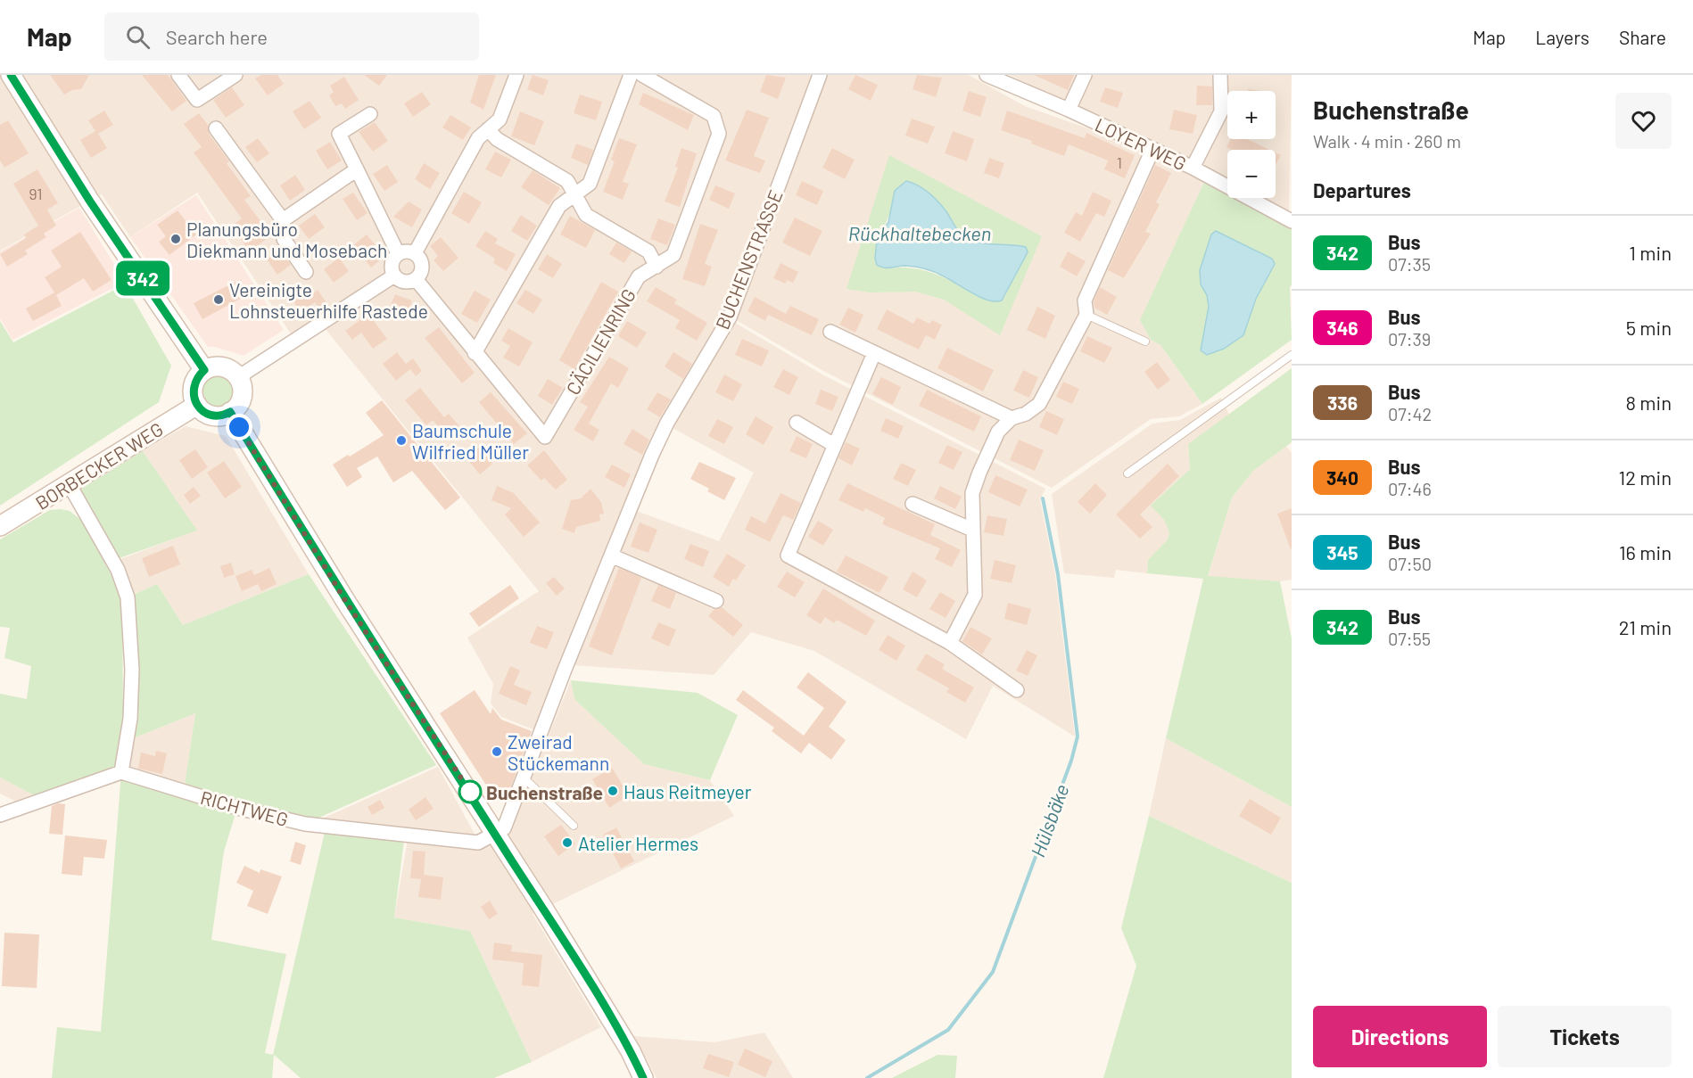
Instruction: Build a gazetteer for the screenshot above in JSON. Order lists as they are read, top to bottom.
{
  "streets": {
    "street": [
      "LOYER WEG",
      "BUCHENSTRASSE",
      "CÄCILIENRING",
      "BORBECKER WEG",
      "RICHTWEG"
    ]
  },
  "crossings": [
    ["BUCHENSTRASSE", "RICHTWEG"]
  ],
  "water": ["Rückhaltebecken", "Hülsbäke"],
  "places": [
    "Planungsbüro Diekmann und Mosebach",
    "Vereinigte Lohnsteuerhilfe Rastede",
    "Baumschule Wilfried Müller",
    "Zweirad Stückemann",
    "Haus Reitmeyer",
    "Buchenstraße",
    "Atelier Hermes"
  ],
  "lines": ["bus line 342"],
  "house_numbers": ["1", "91"],
  "page": {
    "header": "Map",
    "search": "Search here",
    "nav": ["Map", "Layers", "Share"],
    "on_map": "342",
    "heading": [
      ["Buchenstraße", "Walk · 4 min · 260 m"],
      "Departures"
    ],
    "map_buttons": ["+", "−"],
    "list": [
      {
        "mark": "342",
        "name": "Bus",
        "note": "07:35",
        "value": "1 min"
      },
      {
        "mark": "346",
        "name": "Bus",
        "note": "07:39",
        "value": "5 min"
      },
      {
        "mark": "336",
        "name": "Bus",
        "note": "07:42",
        "value": "8 min"
      },
      {
        "mark": "340",
        "name": "Bus",
        "note": "07:46",
        "value": "12 min"
      },
      {
        "mark": "345",
        "name": "Bus",
        "note": "07:50",
        "value": "16 min"
      },
      {
        "mark": "342",
        "name": "Bus",
        "note": "07:55",
        "value": "21 min"
      }
    ],
    "buttons": ["Directions", "Tickets"]
  }
}
